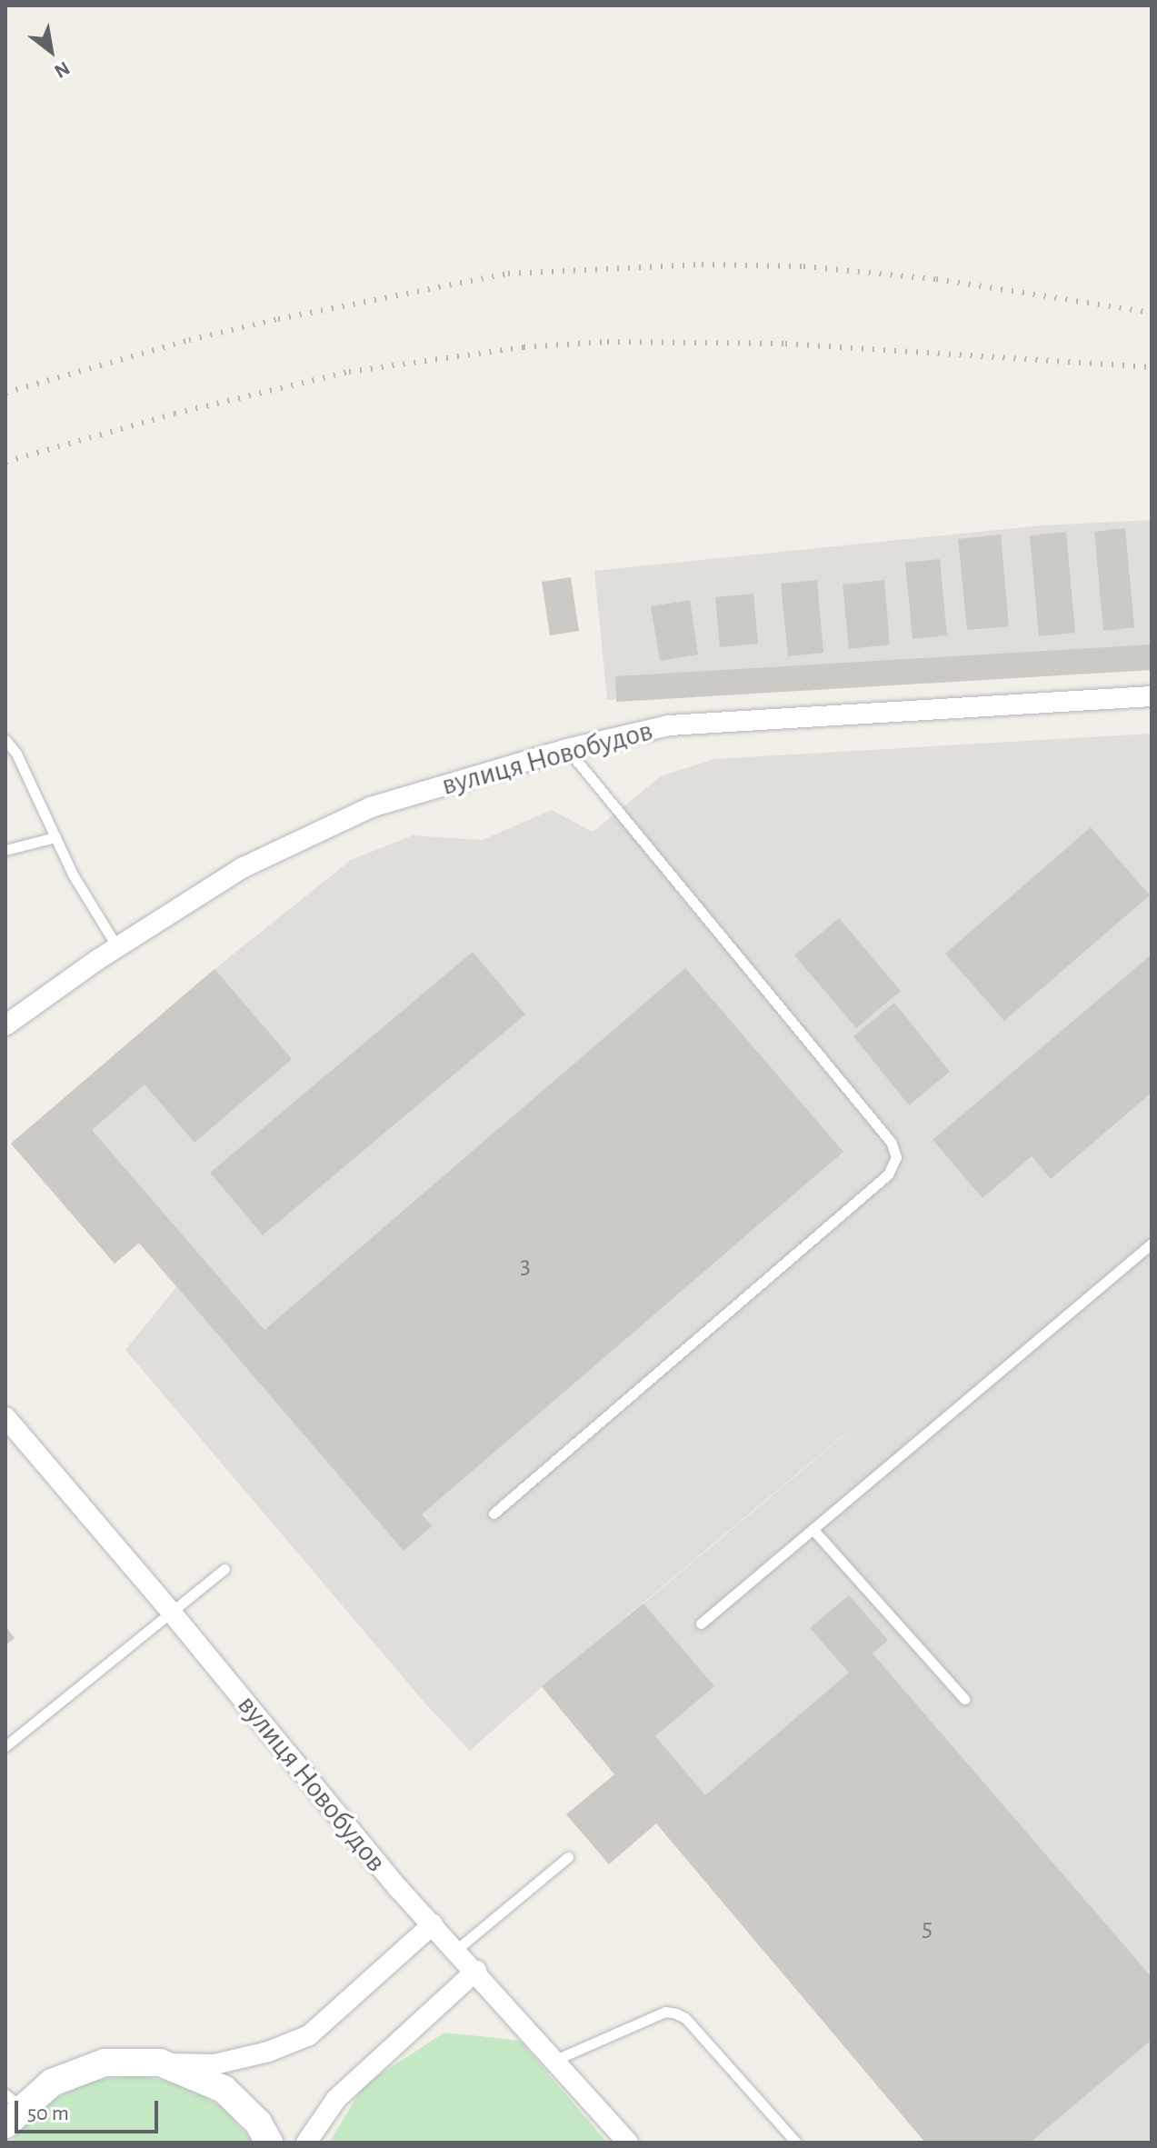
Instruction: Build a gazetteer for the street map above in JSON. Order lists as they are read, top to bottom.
{
  "streets": {
    "street": ["вулиця Новобудов"]
  },
  "house_numbers": ["3", "5"],
  "scale_bar": "50 m",
  "north": "bottom right"
}
